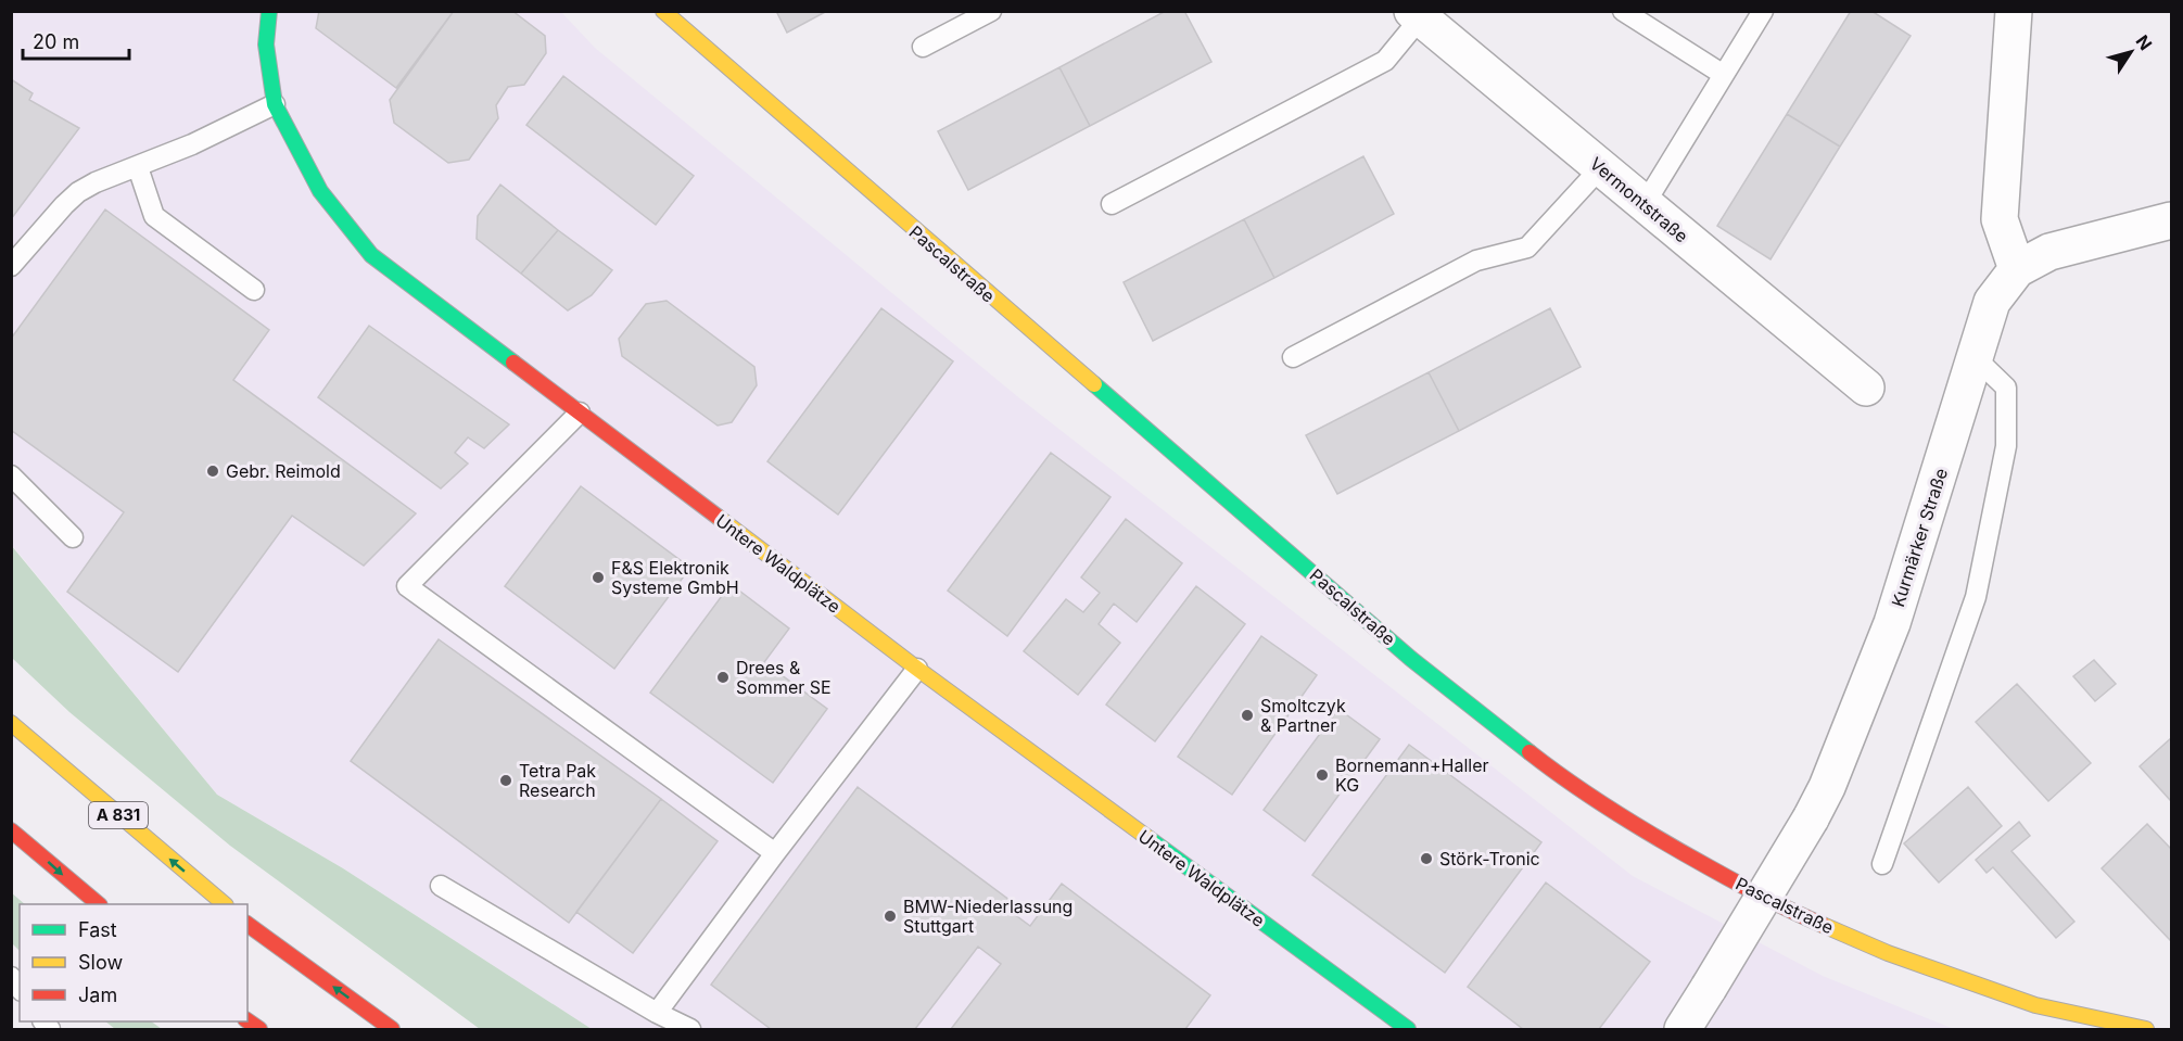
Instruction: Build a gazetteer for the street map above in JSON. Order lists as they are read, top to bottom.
{
  "streets": {
    "main road": ["Pascalstraße", "Untere Waldplätze", "A 831"],
    "street": ["Vermontstraße", "Kurmärker Straße"]
  },
  "places": [
    "Gebr. Reimold",
    "F&S Elektronik Systeme GmbH",
    "Drees & Sommer SE",
    "Smoltczyk & Partner",
    "Bornemann+Haller KG",
    "Tetra Pak Research",
    "Störk-Tronic",
    "BMW-Niederlassung Stuttgart"
  ],
  "legend": ["Fast", "Slow", "Jam"],
  "scale_bar": "20 m",
  "north": "top right"
}
